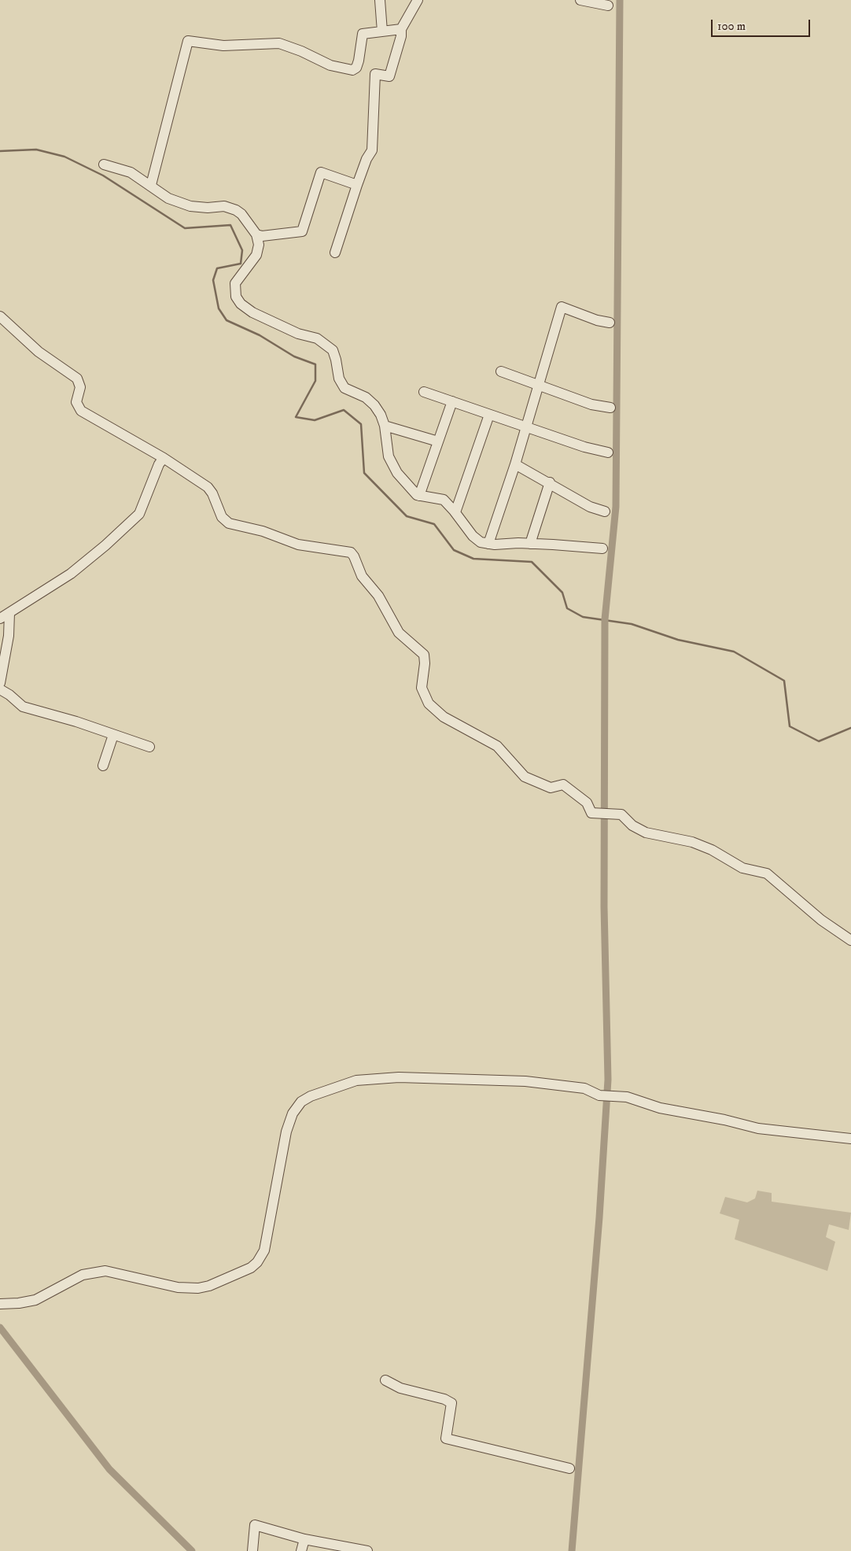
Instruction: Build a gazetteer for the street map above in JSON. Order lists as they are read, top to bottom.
{
  "scale_bar": "100 m"
}
